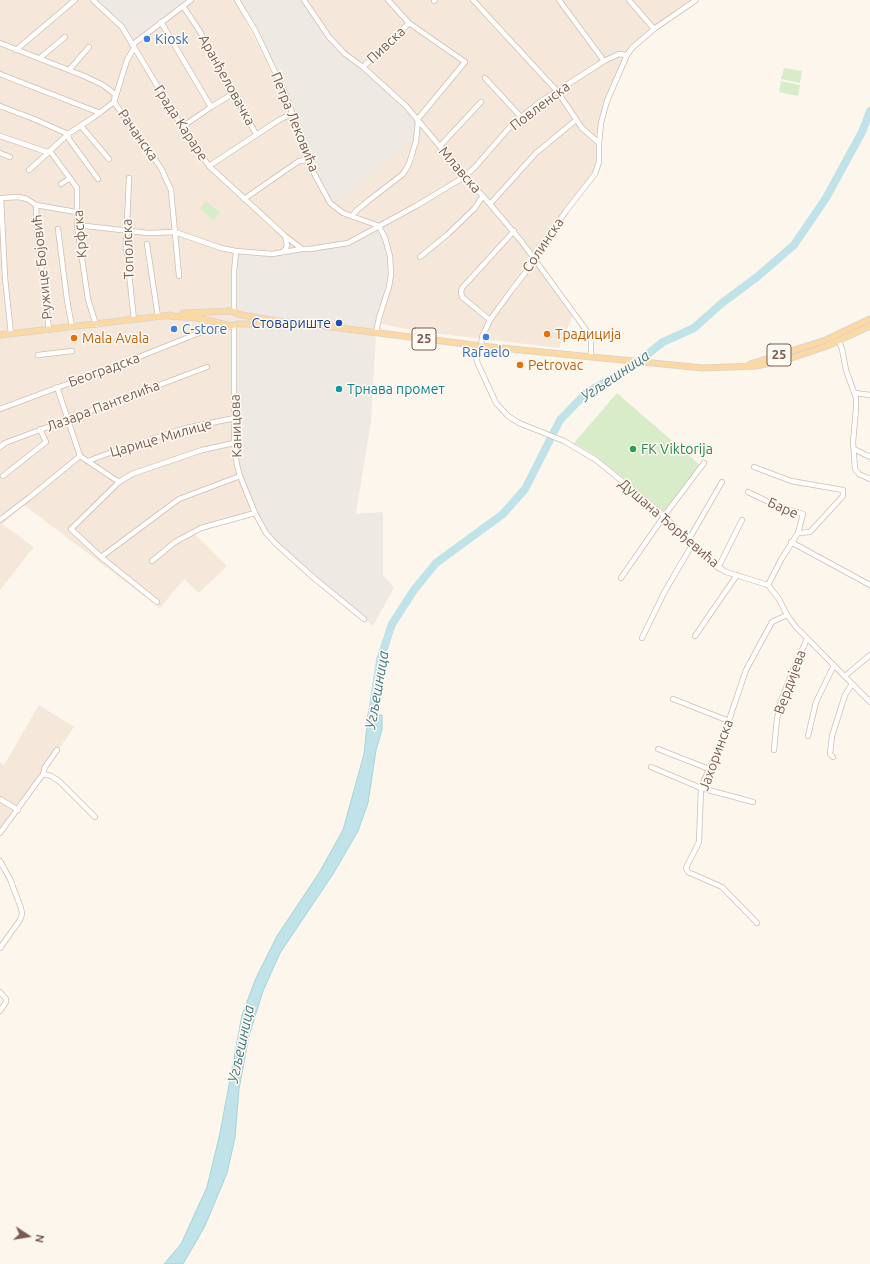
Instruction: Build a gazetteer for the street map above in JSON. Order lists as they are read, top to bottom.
{
  "streets": {
    "main road": ["25"],
    "street": [
      "Пивска",
      "Аранђеловачка",
      "Повленска",
      "Петра Лековића",
      "Града Караре",
      "Рачанска",
      "Млавска",
      "Крфска",
      "Солинска",
      "Тополска",
      "Ружице Бојовић",
      "Београдска",
      "Лазара Пантелића",
      "Каницова",
      "Царице Милице",
      "Баре",
      "Душана Ђорђевића",
      "Вердијева",
      "Јахоринска"
    ]
  },
  "crossings": [
    ["Пивска", "Млавска"],
    ["Повленска", "Петра Лековића"],
    ["Повленска", "Града Караре"],
    ["Повленска", "Рачанска"],
    ["Повленска", "Млавска"],
    ["Повленска", "Солинска"],
    ["Млавска", "Солинска"],
    ["Млавска", "25"],
    ["Крфска", "25"],
    ["Солинска", "25"],
    ["Тополска", "25"],
    ["Ружице Бојовић", "25"],
    ["25", "Београдска"],
    ["25", "Каницова"],
    ["25", "Душана Ђорђевића"],
    ["Београдска", "Каницова"],
    ["Каницова", "Царице Милице"]
  ],
  "water": ["Угљешница"],
  "places": [
    "Kiosk",
    "Стовариште",
    "C-store",
    "Традиција",
    "Rafaelo",
    "Mala Avala",
    "Petrovac",
    "Трнава промет",
    "FK Viktorija"
  ],
  "north": "right"
}
